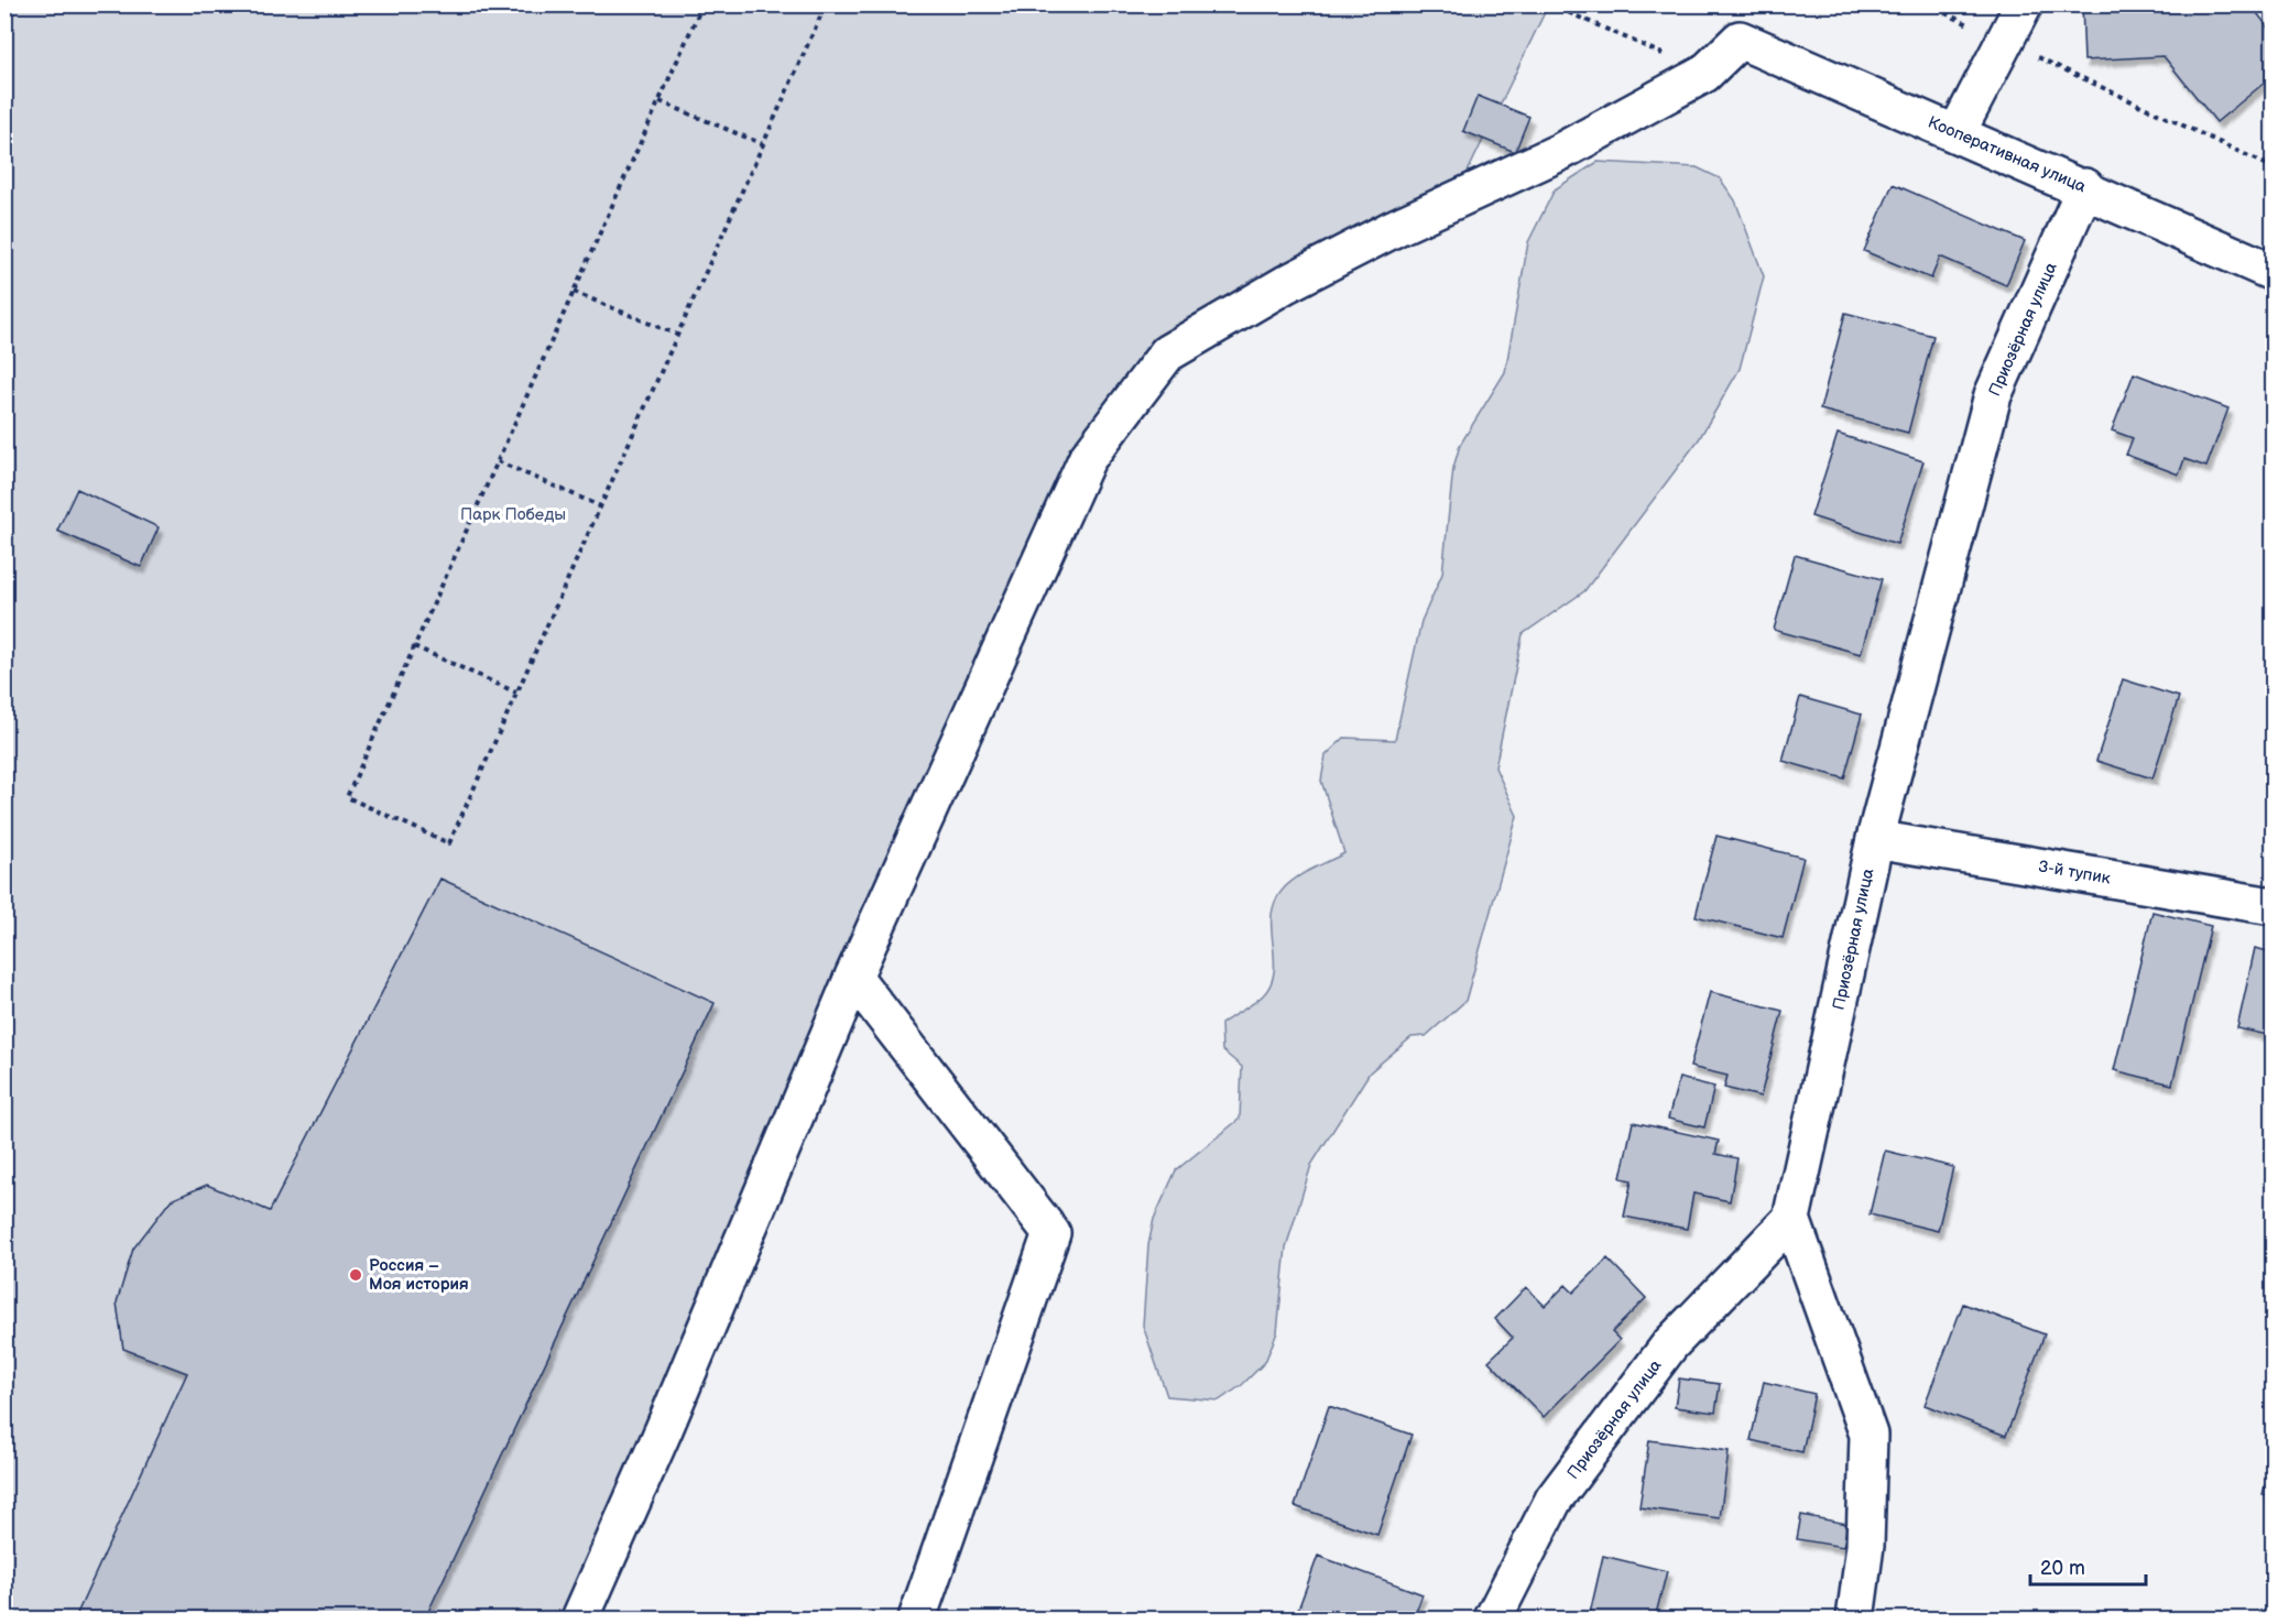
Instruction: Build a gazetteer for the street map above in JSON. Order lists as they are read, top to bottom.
{
  "streets": {
    "street": ["Кооперативная улица", "Приозёрная улица", "3-й тупик"]
  },
  "crossings": [
    ["Кооперативная улица", "Приозёрная улица"],
    ["Приозёрная улица", "3-й тупик"]
  ],
  "parks": ["Парк Победы"],
  "places": ["Россия – Моя история"],
  "scale_bar": "20 m"
}
